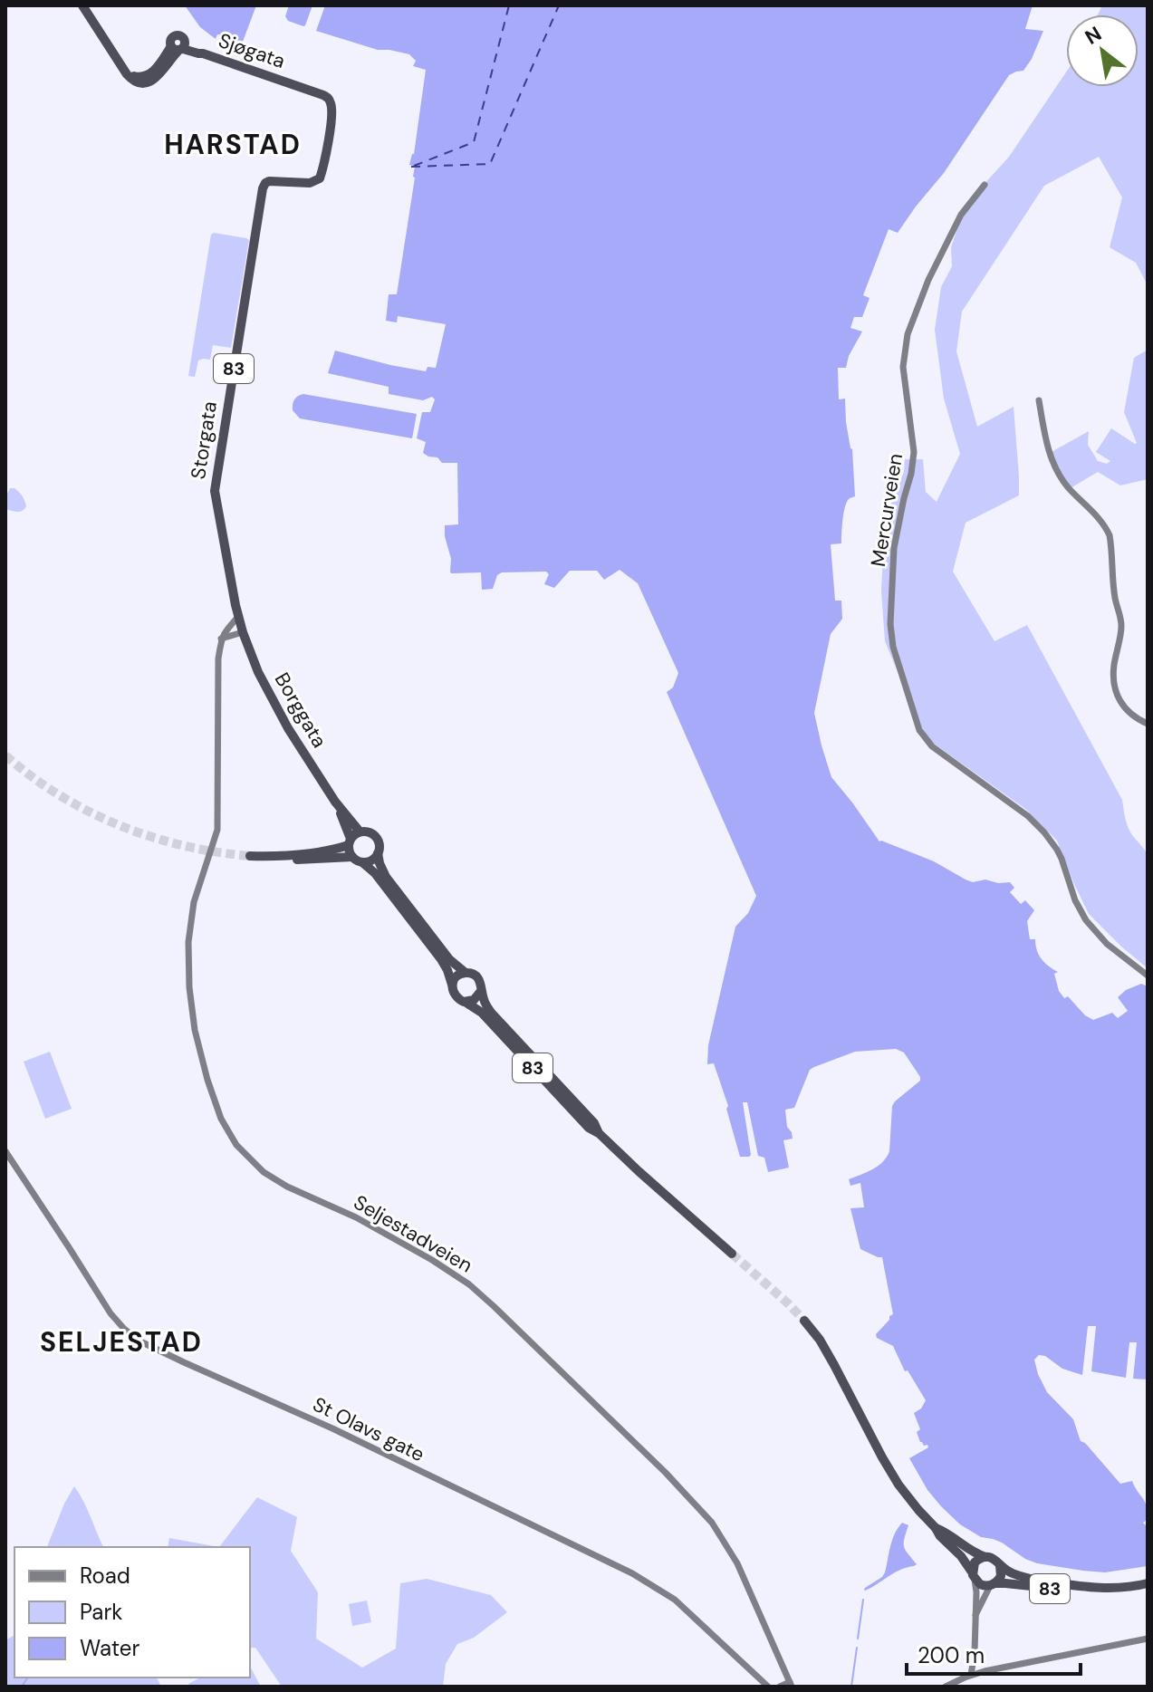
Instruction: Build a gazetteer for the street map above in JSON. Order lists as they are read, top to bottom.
{
  "streets": {
    "highway": [
      "Sjøgata",
      "83",
      "Storgata",
      "Borggata"
    ],
    "street": ["Mercurveien", "Seljestadveien", "St Olavs gate"]
  },
  "crossings": [
    ["Sjøgata", "Storgata"],
    ["83", "Borggata"],
    ["Storgata", "Borggata"]
  ],
  "districts": ["HARSTAD", "SELJESTAD"],
  "legend": ["Road", "Park", "Water"],
  "scale_bar": "200 m",
  "north": "top left"
}
